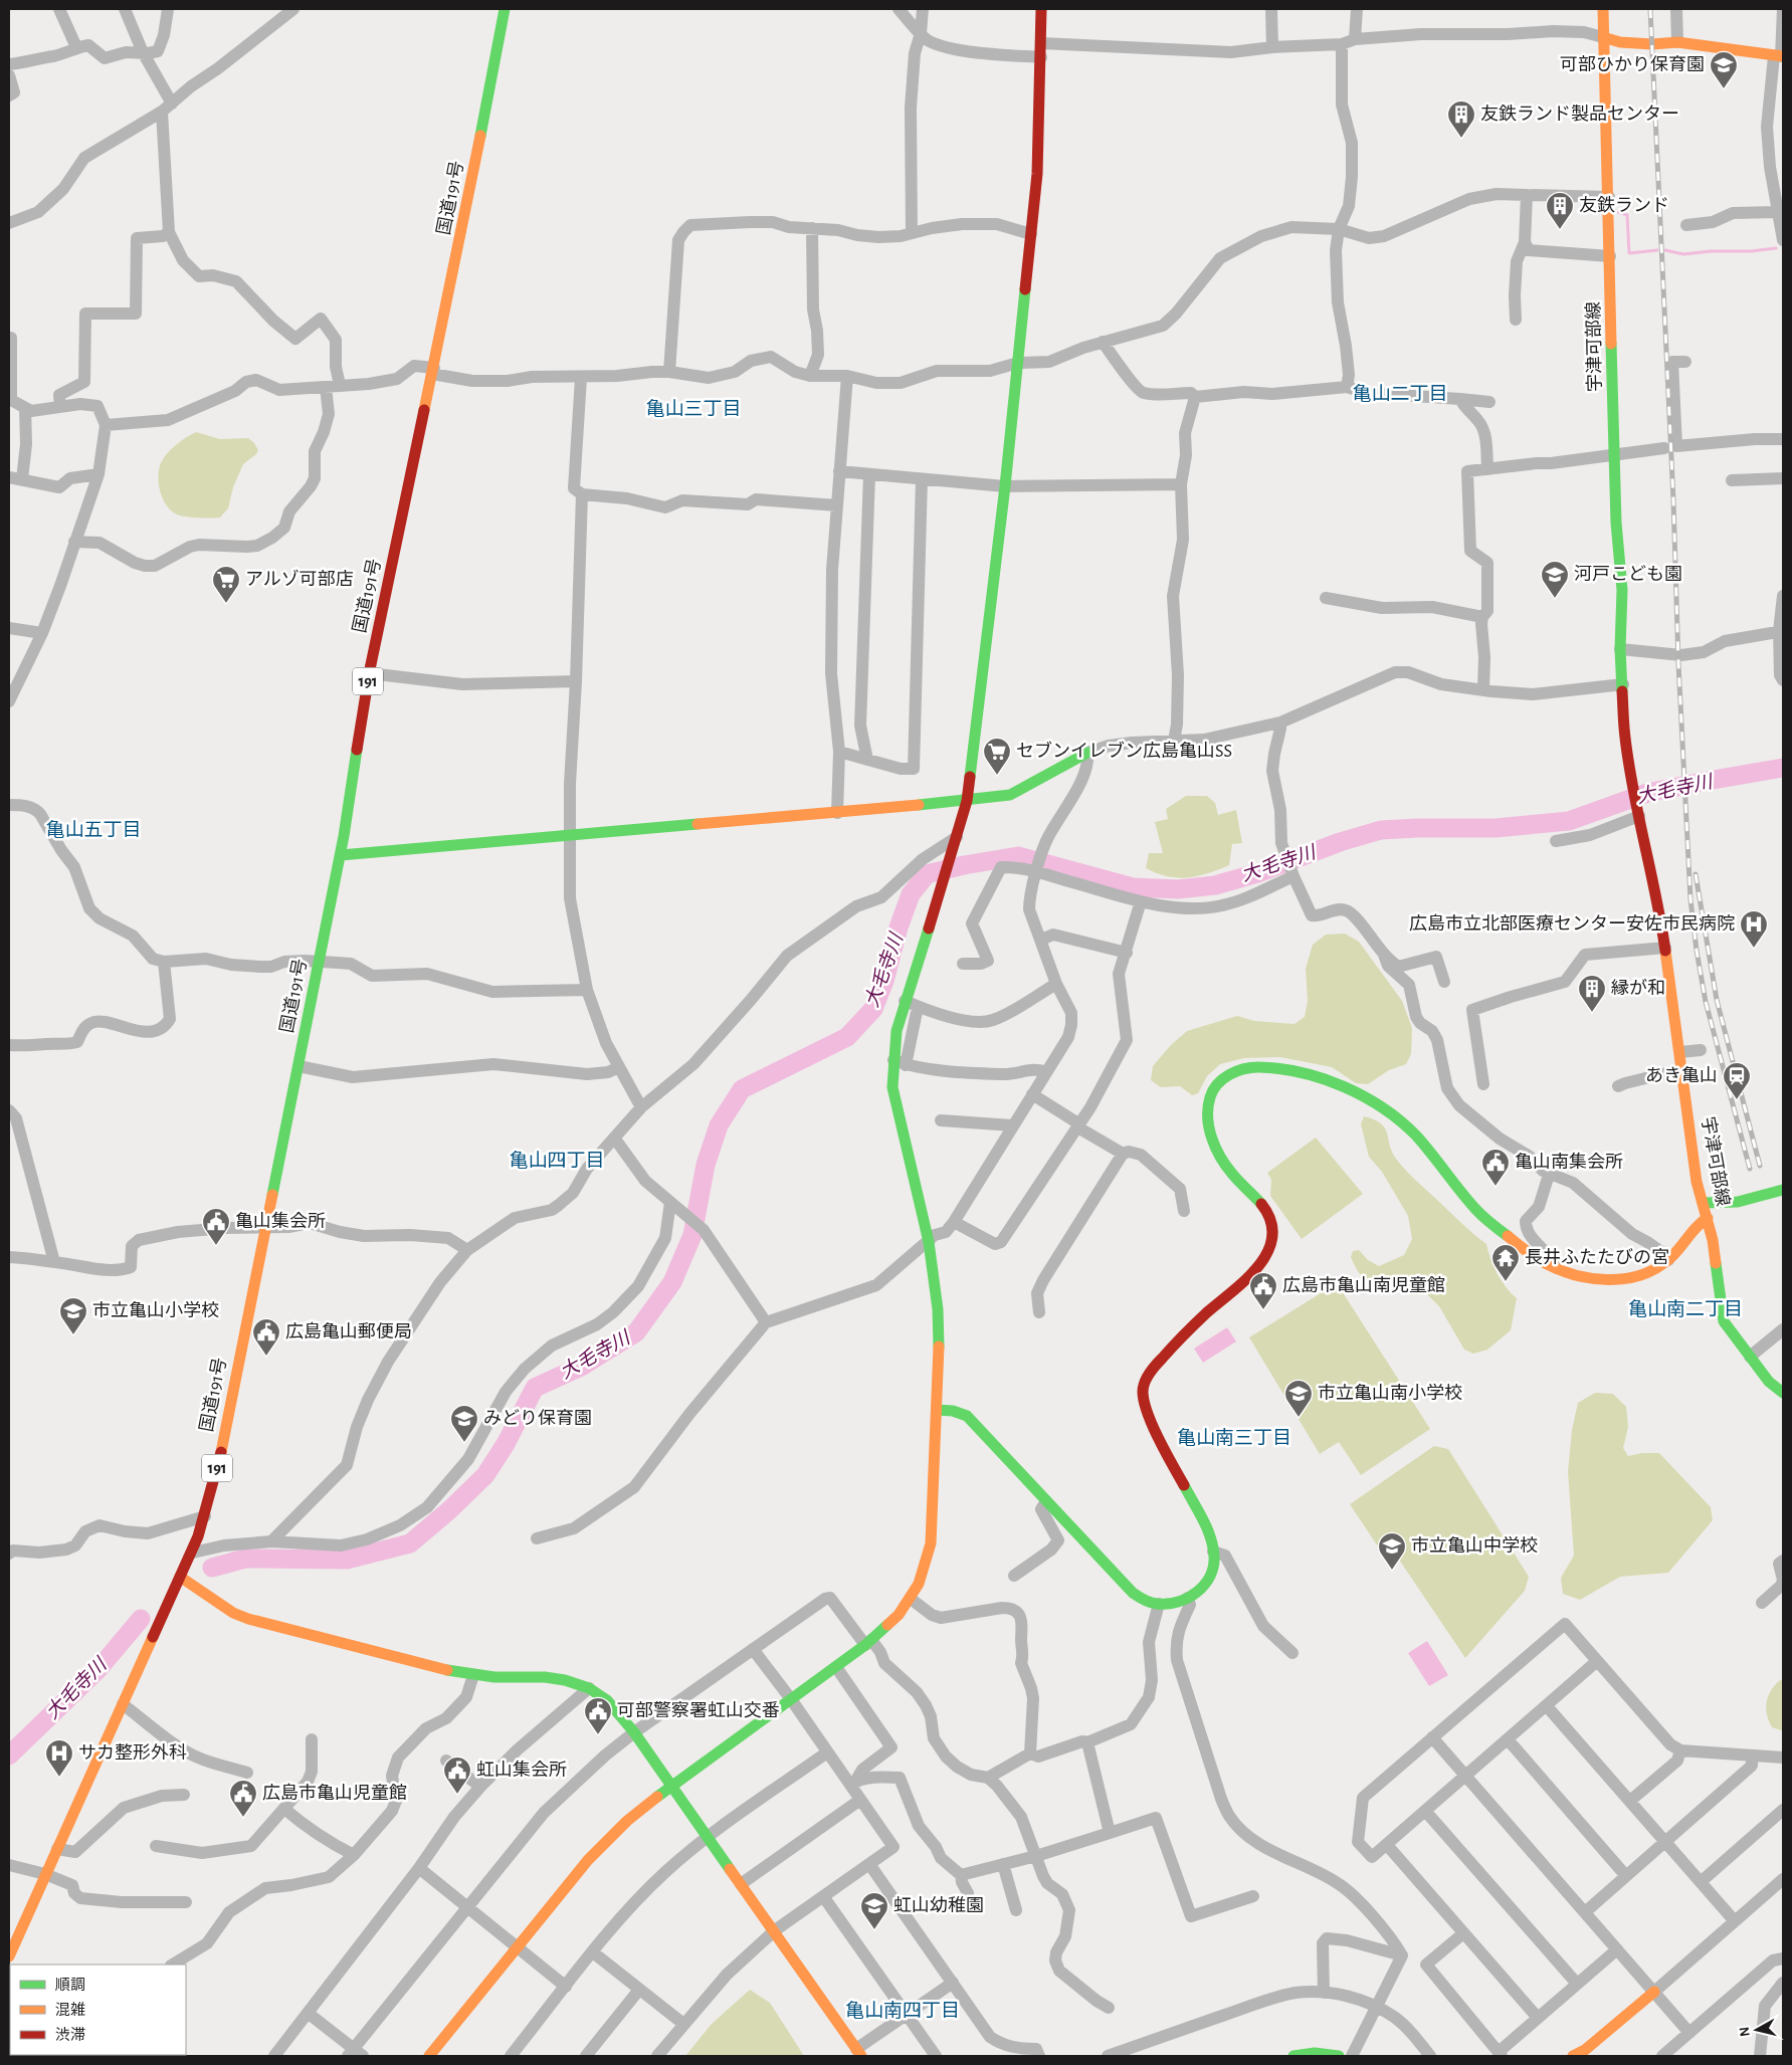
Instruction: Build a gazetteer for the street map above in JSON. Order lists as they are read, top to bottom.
{
  "streets": {
    "main road": ["国道191号", "宇津可部線", "191"]
  },
  "districts": [
    "亀山二丁目",
    "亀山三丁目",
    "亀山五丁目",
    "亀山四丁目",
    "亀山南二丁目",
    "亀山南三丁目",
    "亀山南四丁目"
  ],
  "water": ["大毛寺川"],
  "places": {
    "school or university": [
      "可部ひかり保育園",
      "河戸こども園",
      "市立亀山小学校",
      "市立亀山南小学校",
      "みどり保育園",
      "市立亀山中学校",
      "虹山幼稚園"
    ],
    "building": ["友鉄ランド製品センター", "友鉄ランド", "縁が和"],
    "supermarket": ["アルゾ可部店", "セブンイレブン広島亀山SS"],
    "hospital": ["広島市立北部医療センター安佐市民病院", "サカ整形外科"],
    "station": ["あき亀山"],
    "public building": [
      "亀山南集会所",
      "亀山集会所",
      "広島市亀山南児童館",
      "広島亀山郵便局",
      "可部警察署虹山交番",
      "虹山集会所",
      "広島市亀山児童館"
    ],
    "temple": ["長井ふたたびの宮"]
  },
  "legend": ["順調", "混雑", "渋滞"],
  "north": "left"
}
